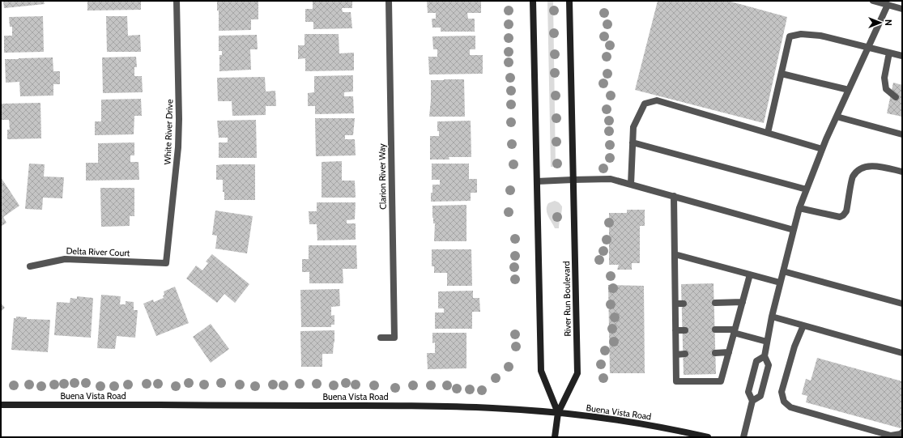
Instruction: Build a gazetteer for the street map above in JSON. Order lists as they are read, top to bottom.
{
  "streets": {
    "street": [
      "White River Drive",
      "Clarion River Way",
      "Delta River Court",
      "River Run Boulevard",
      "Buena Vista Road"
    ]
  },
  "crossings": [
    ["White River Drive", "Delta River Court"],
    ["River Run Boulevard", "Buena Vista Road"]
  ],
  "north": "right"
}
